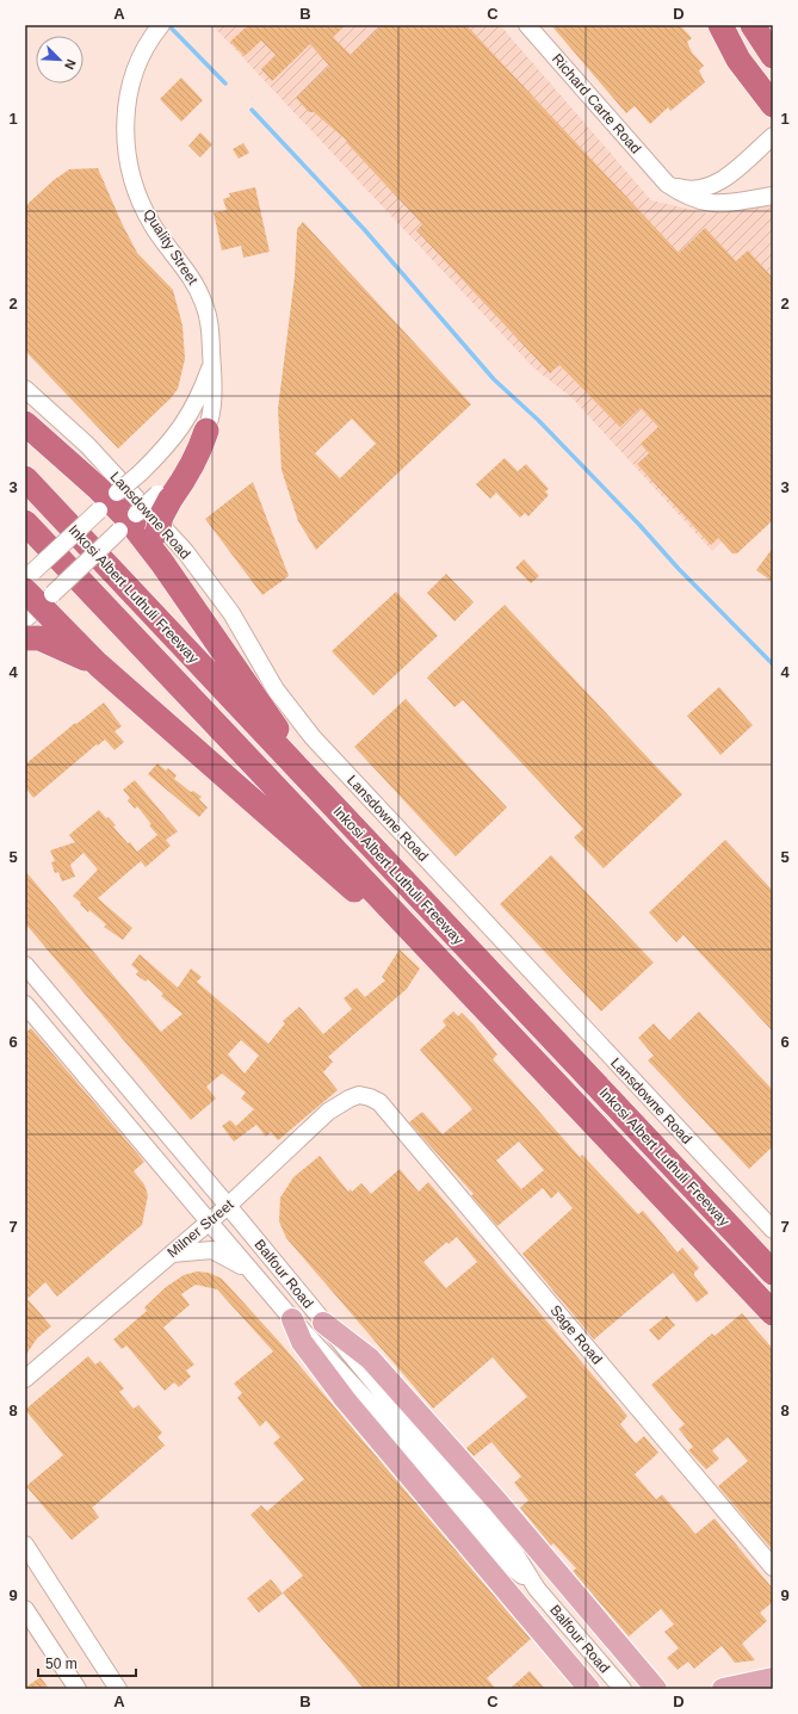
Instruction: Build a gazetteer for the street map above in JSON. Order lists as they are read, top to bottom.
{
  "streets": {
    "highway": ["Inkosi Albert Luthuli Freeway"],
    "street": [
      "Richard Carte Road",
      "Quality Street",
      "Lansdowne Road",
      "Milner Street",
      "Balfour Road",
      "Sage Road"
    ]
  },
  "crossings": [
    ["Milner Street", "Balfour Road"],
    ["Milner Street", "Sage Road"]
  ],
  "scale_bar": "50 m",
  "north": "bottom right",
  "grid": {
    "columns": [
      "A",
      "B",
      "C",
      "D"
    ],
    "rows": [
      "1",
      "2",
      "3",
      "4",
      "5",
      "6",
      "7",
      "8",
      "9"
    ]
  }
}
